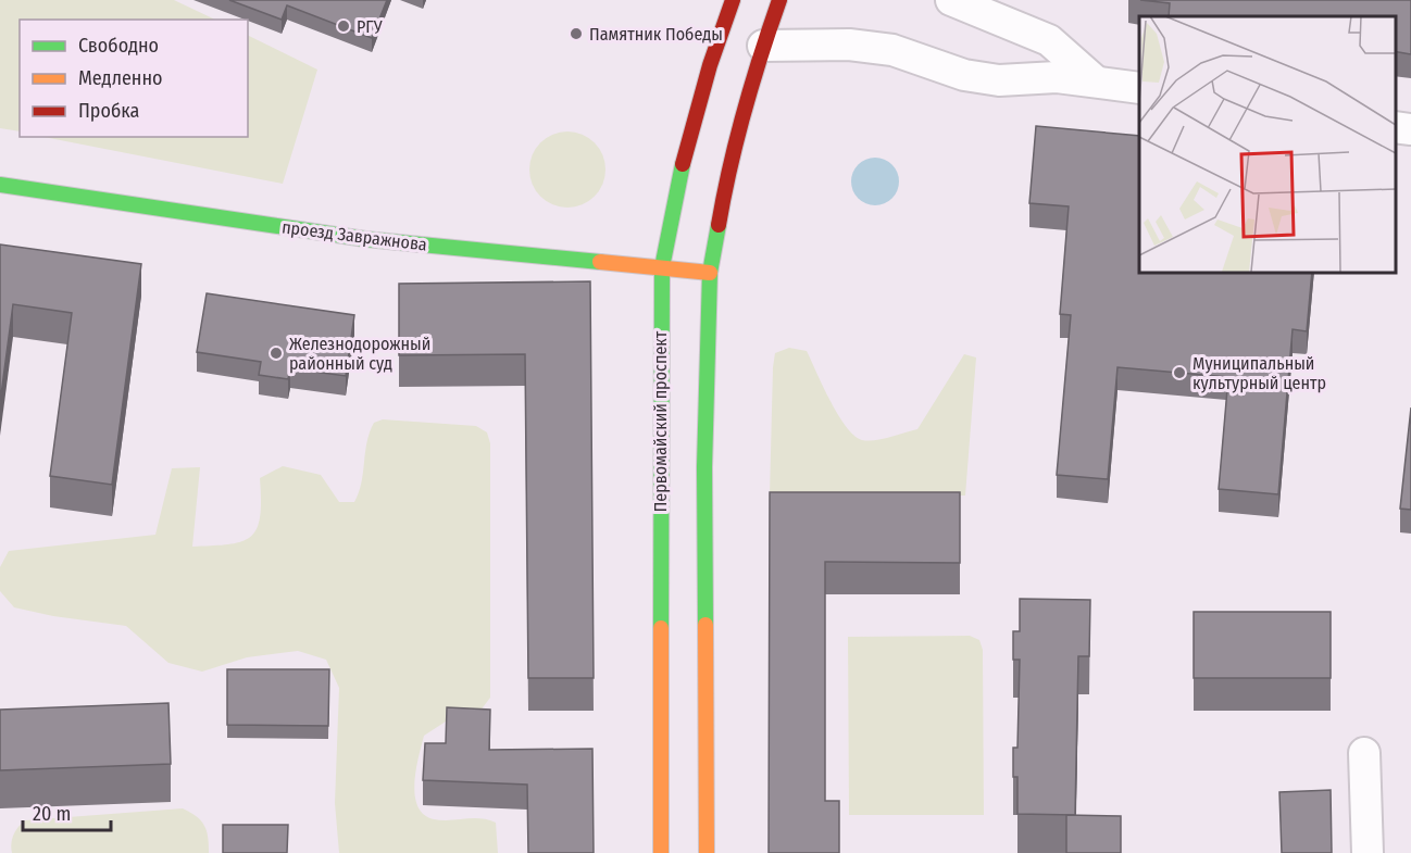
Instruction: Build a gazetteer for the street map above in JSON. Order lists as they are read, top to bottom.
{
  "streets": {
    "main road": ["проезд Завражнова", "Первомайский проспект"]
  },
  "crossings": [
    ["проезд Завражнова", "Первомайский проспект"]
  ],
  "places": [
    "РГУ",
    "Памятник Победы",
    "Железнодорожный районный суд",
    "Муниципальный культурный центр"
  ],
  "legend": ["Свободно", "Медленно", "Пробка"],
  "scale_bar": "20 m"
}
